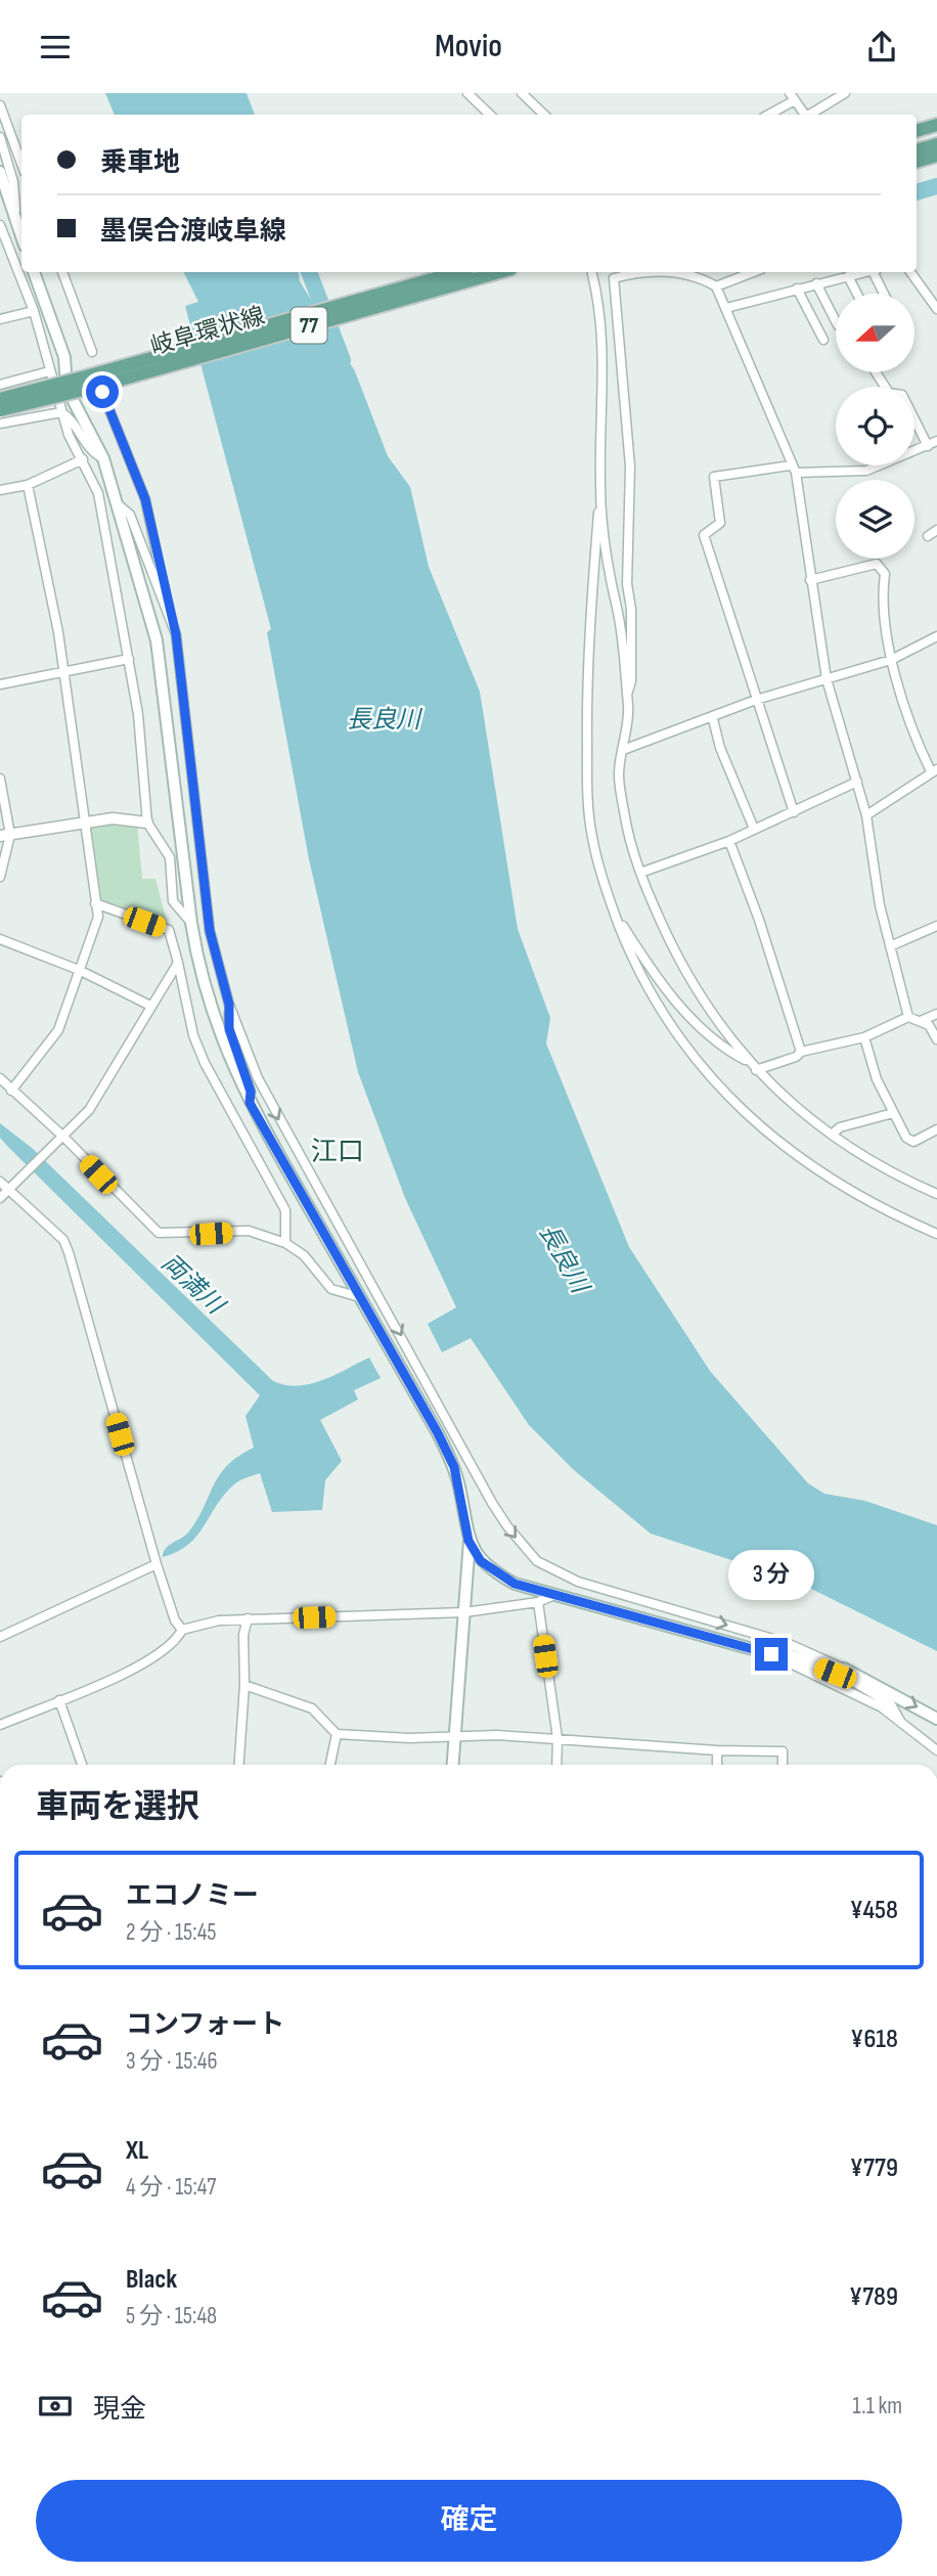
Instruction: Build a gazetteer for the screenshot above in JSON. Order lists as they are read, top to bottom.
{
  "streets": {
    "main road": ["77", "岐阜環状線"]
  },
  "districts": ["江口"],
  "water": ["長良川", "両満川"],
  "north": "left",
  "page": {
    "header": "Movio",
    "banner": ["乗車地", "墨俣合渡岐阜線"],
    "bubble": "3 分",
    "heading": "車両を選択",
    "list": [
      {
        "name": "エコノミー",
        "note": "2 分 · 15:45",
        "value": "¥458"
      },
      {
        "name": "コンフォート",
        "note": "3 分 · 15:46",
        "value": "¥618"
      },
      {
        "name": "XL",
        "note": "4 分 · 15:47",
        "value": "¥779"
      },
      {
        "name": "Black",
        "note": "5 分 · 15:48",
        "value": "¥789"
      }
    ],
    "pay": ["現金", "1.1 km"],
    "buttons": "確定"
  }
}
